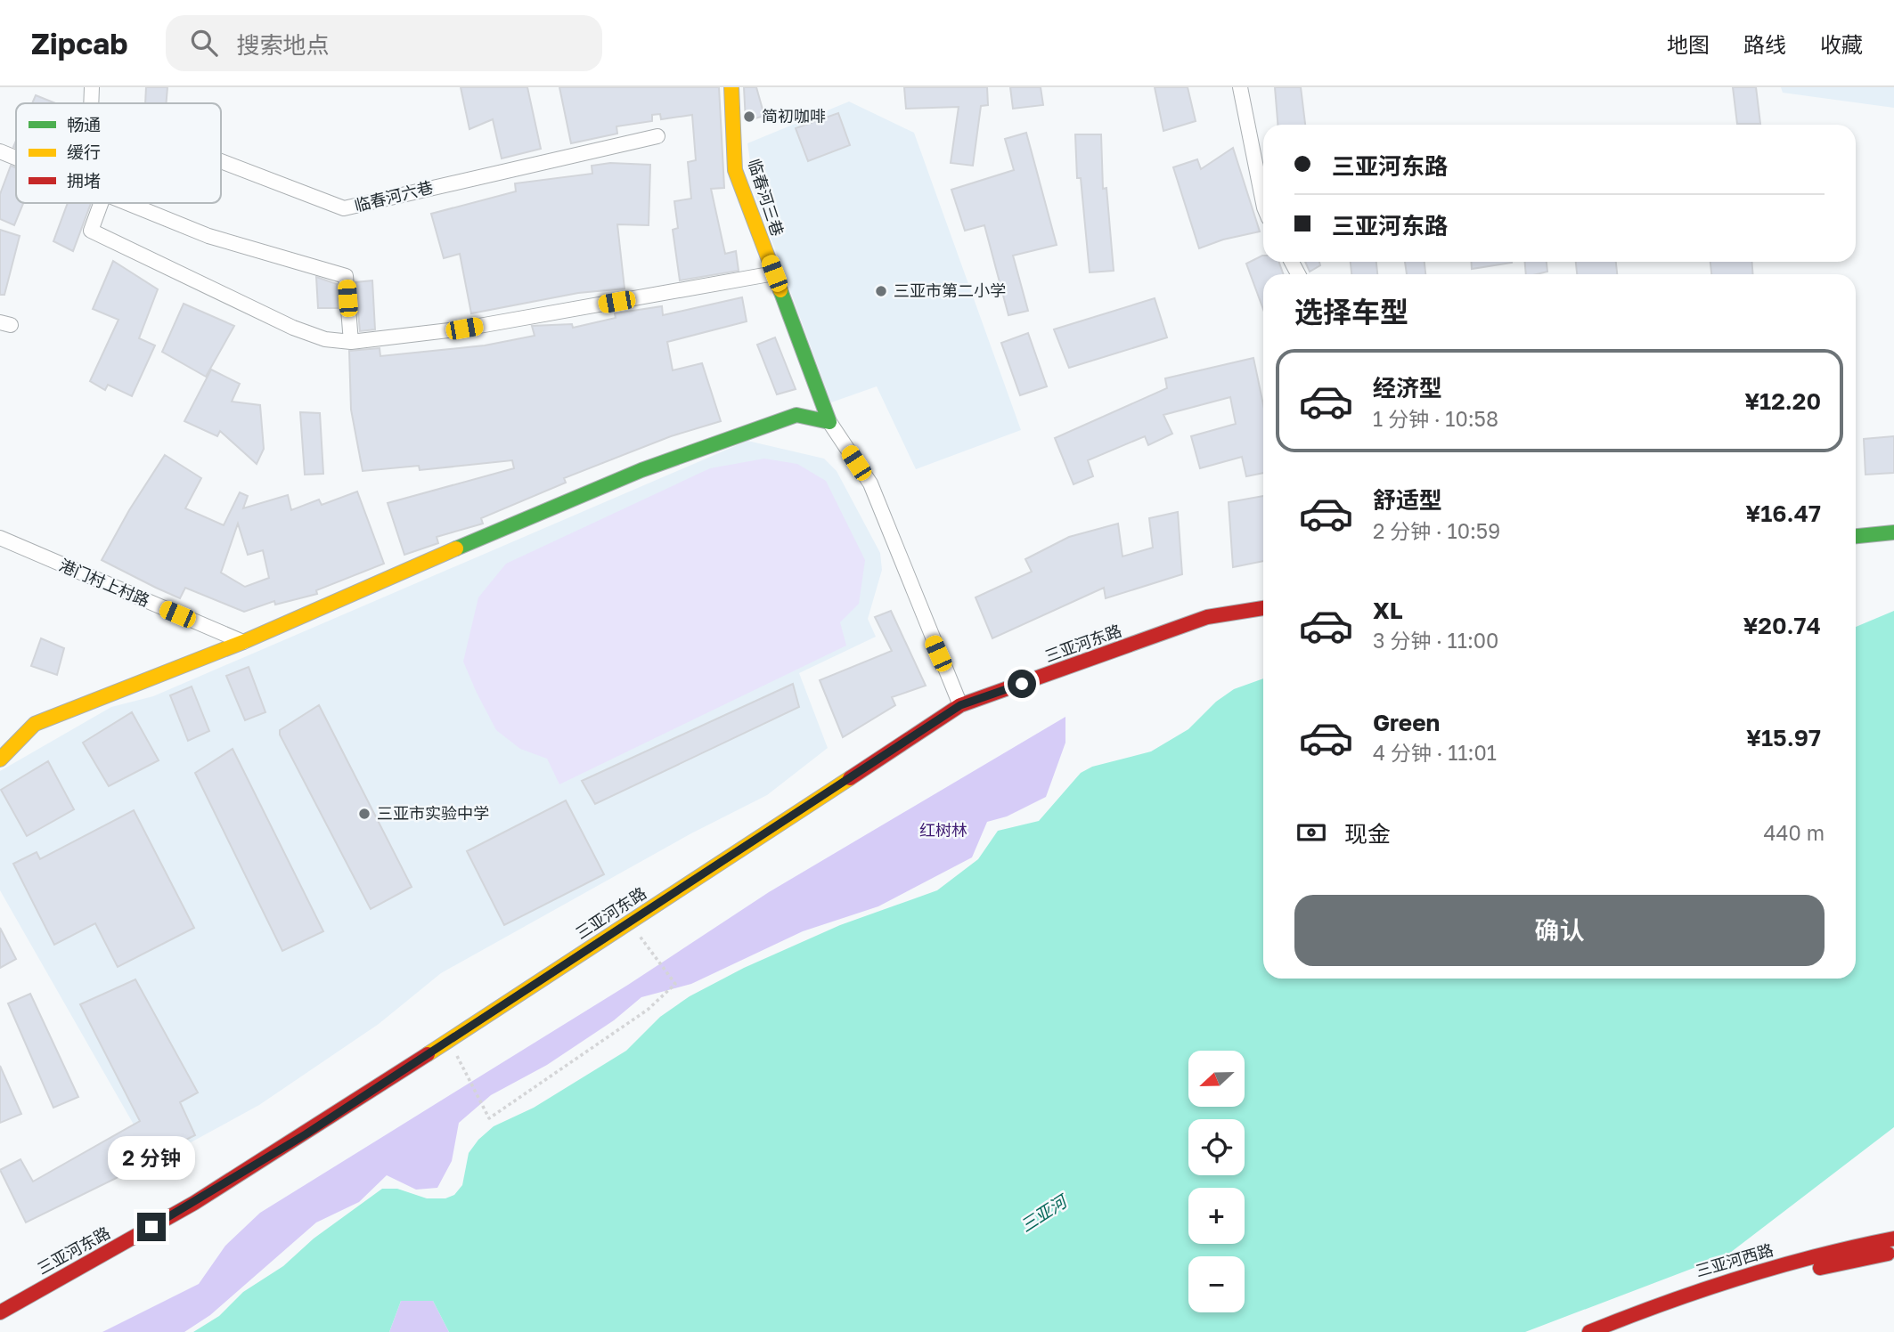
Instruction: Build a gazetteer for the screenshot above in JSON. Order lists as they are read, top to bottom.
{
  "streets": {
    "street": [
      "临春河六巷",
      "临春河三巷",
      "港门村上村路",
      "三亚河东路",
      "三亚河西路"
    ]
  },
  "water": ["三亚河"],
  "parks": ["红树林"],
  "places": ["简初咖啡", "三亚市第二小学", "三亚市实验中学"],
  "legend": ["畅通", "缓行", "拥堵"],
  "north": "left",
  "page": {
    "header": "Zipcab",
    "search": "搜索地点",
    "nav": ["地图", "路线", "收藏"],
    "banner": ["三亚河东路", "三亚河东路"],
    "heading": "选择车型",
    "list": [
      {
        "name": "经济型",
        "note": "1 分钟 · 10:58",
        "value": "¥12.20"
      },
      {
        "name": "舒适型",
        "note": "2 分钟 · 10:59",
        "value": "¥16.47"
      },
      {
        "name": "XL",
        "note": "3 分钟 · 11:00",
        "value": "¥20.74"
      },
      {
        "name": "Green",
        "note": "4 分钟 · 11:01",
        "value": "¥15.97"
      }
    ],
    "pay": ["现金", "440 m"],
    "buttons": "确认",
    "map_buttons": ["+", "−"],
    "bubble": "2 分钟"
  }
}
